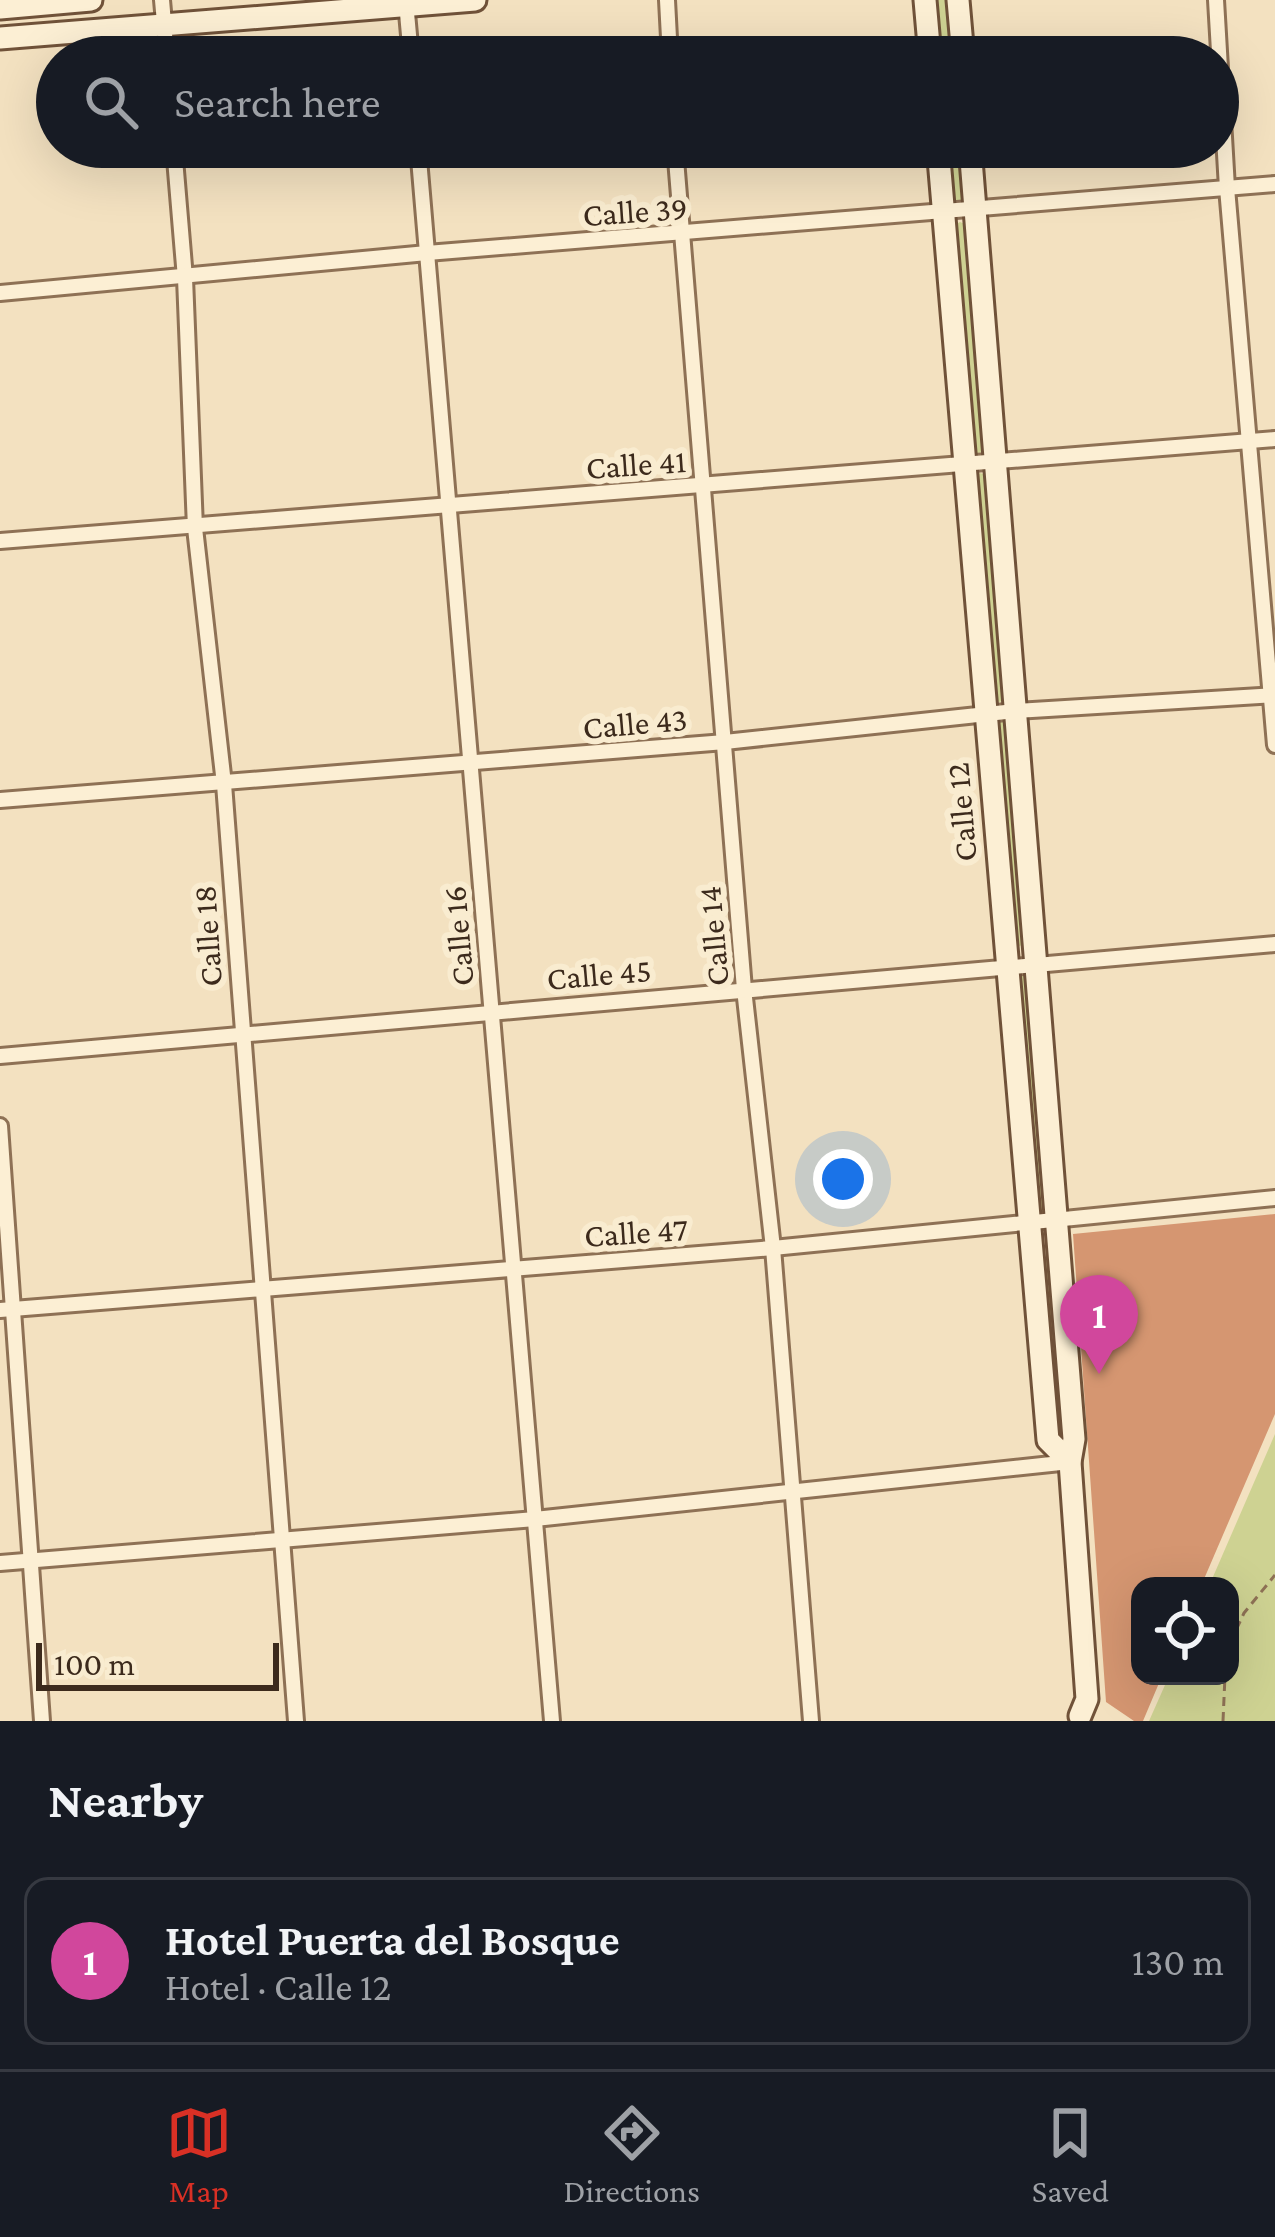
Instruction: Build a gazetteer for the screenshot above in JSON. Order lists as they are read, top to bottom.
{
  "streets": {
    "street": [
      "Calle 39",
      "Calle 41",
      "Calle 43",
      "Calle 12",
      "Calle 18",
      "Calle 16",
      "Calle 14",
      "Calle 45",
      "Calle 47"
    ]
  },
  "crossings": [
    ["Calle 39", "Calle 12"],
    ["Calle 39", "Calle 18"],
    ["Calle 39", "Calle 16"],
    ["Calle 39", "Calle 14"],
    ["Calle 41", "Calle 12"],
    ["Calle 41", "Calle 18"],
    ["Calle 41", "Calle 16"],
    ["Calle 41", "Calle 14"],
    ["Calle 43", "Calle 12"],
    ["Calle 43", "Calle 18"],
    ["Calle 43", "Calle 16"],
    ["Calle 43", "Calle 14"],
    ["Calle 12", "Calle 45"],
    ["Calle 12", "Calle 47"],
    ["Calle 18", "Calle 45"],
    ["Calle 18", "Calle 47"],
    ["Calle 16", "Calle 45"],
    ["Calle 16", "Calle 47"],
    ["Calle 14", "Calle 45"],
    ["Calle 14", "Calle 47"]
  ],
  "scale_bar": "100 m",
  "page": {
    "search": "Search here",
    "pins": "1",
    "scale": "100 m",
    "heading": "Nearby",
    "list": [
      {
        "mark": "1",
        "name": "Hotel Puerta del Bosque",
        "note": "Hotel · Calle 12",
        "value": "130 m"
      }
    ],
    "nav": ["Map", "Directions", "Saved"]
  }
}
